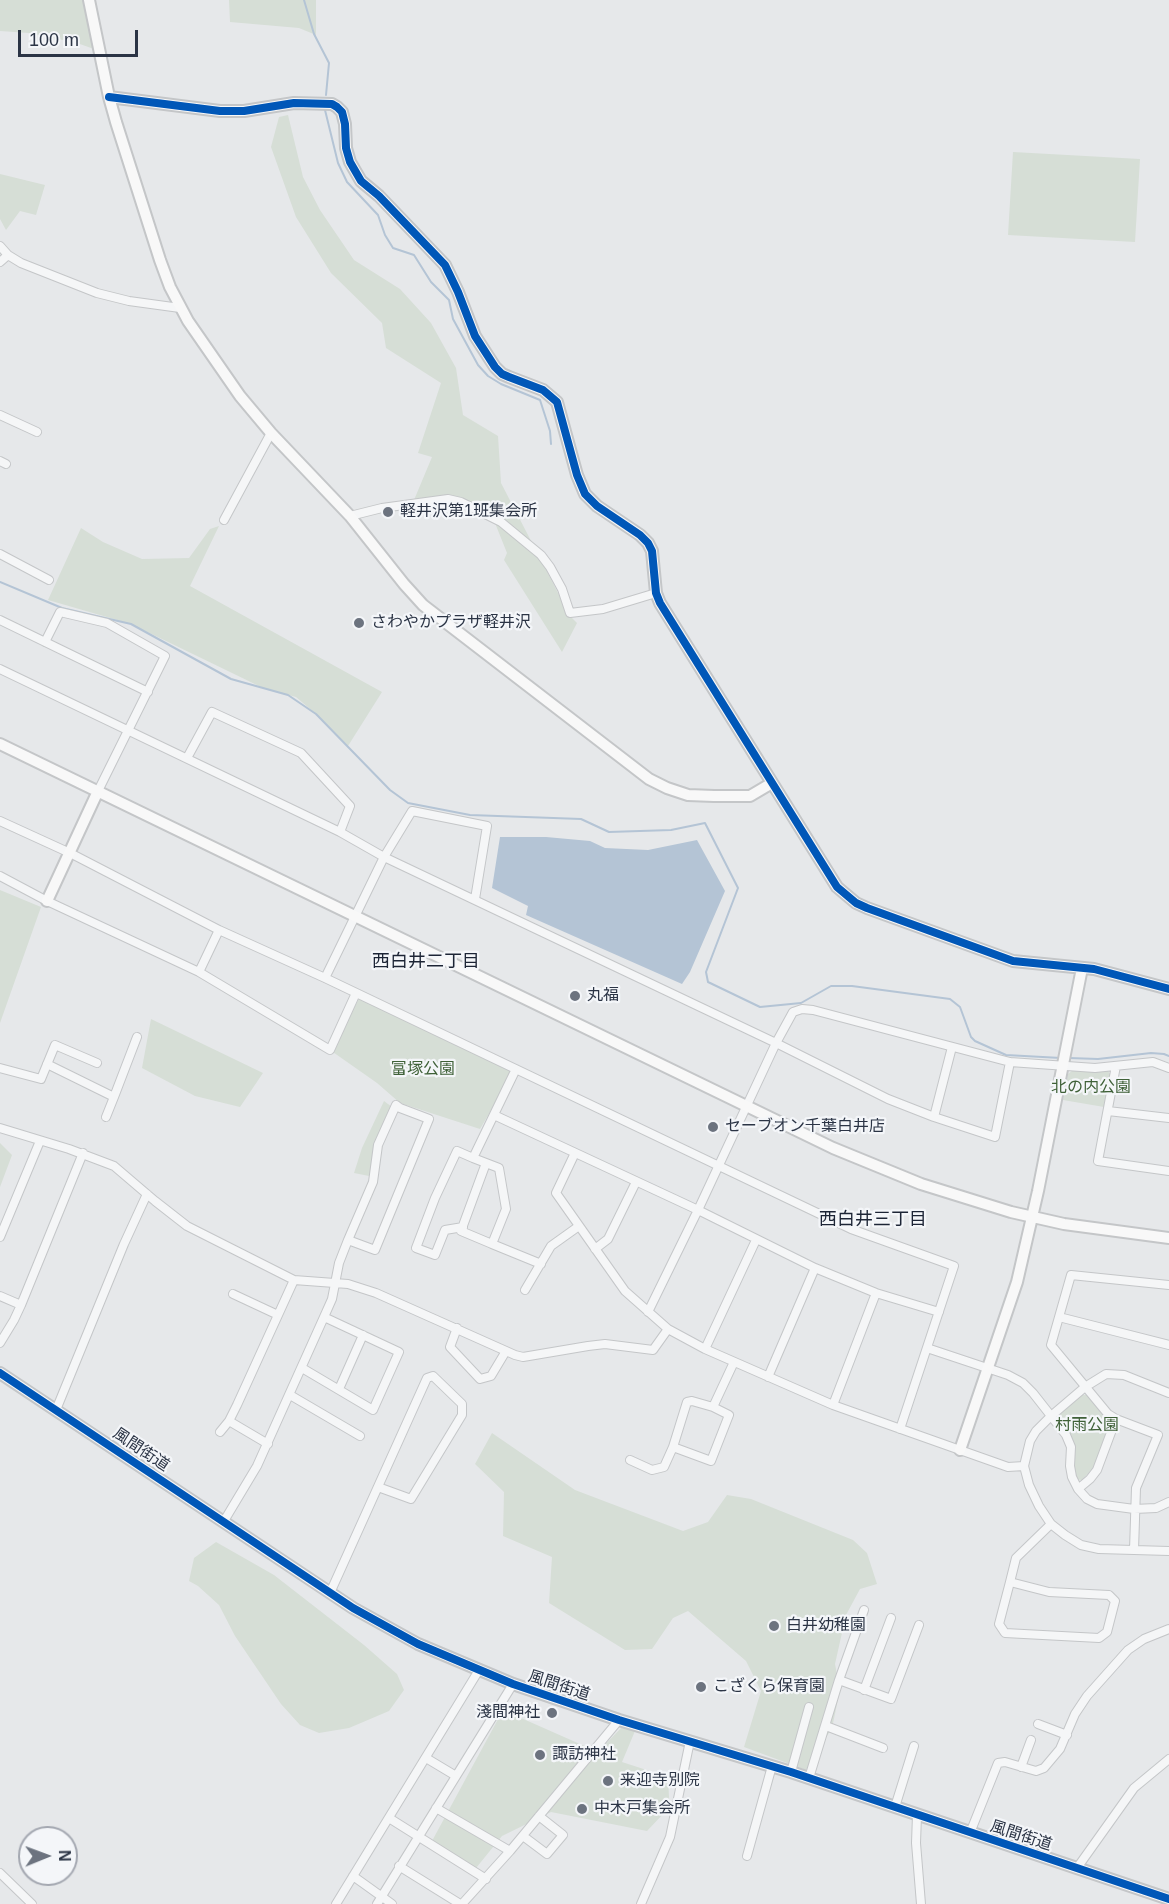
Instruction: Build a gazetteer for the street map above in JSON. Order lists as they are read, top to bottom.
{
  "streets": {
    "street": ["風間街道"]
  },
  "districts": ["西白井二丁目", "西白井三丁目"],
  "parks": ["富塚公園", "北の内公園", "村雨公園"],
  "places": [
    "軽井沢第1班集会所",
    "さわやかプラザ軽井沢",
    "丸福",
    "セーブオン千葉白井店",
    "白井幼稚園",
    "こざくら保育園",
    "淺間神社",
    "諏訪神社",
    "来迎寺別院",
    "中木戸集会所"
  ],
  "scale_bar": "100 m",
  "north": "right"
}
